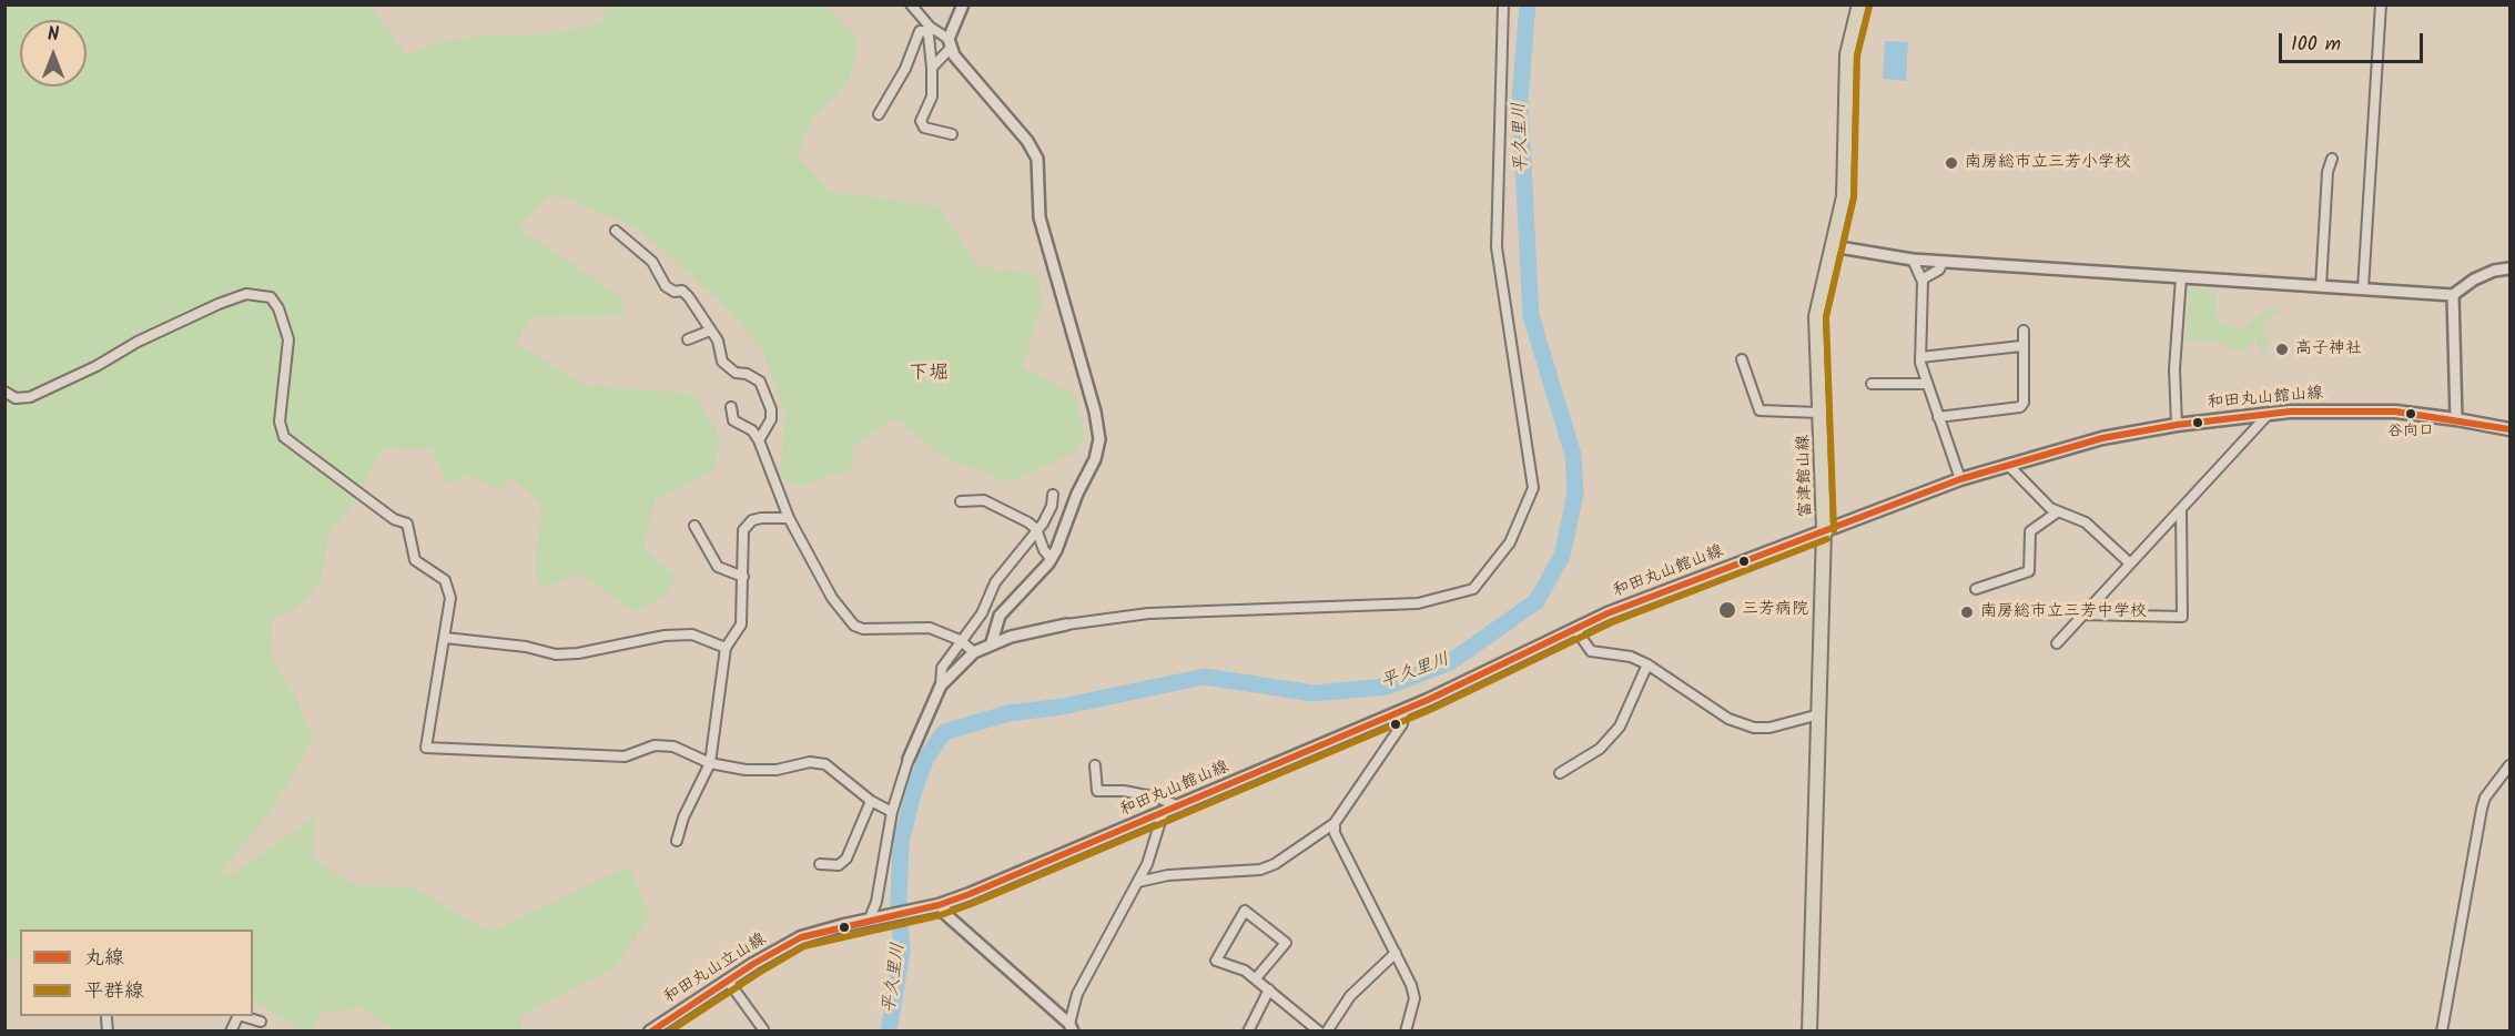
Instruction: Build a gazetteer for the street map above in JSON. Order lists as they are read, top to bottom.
{
  "streets": {
    "main road": ["和田丸山館山線", "富津館山線", "和田丸山立山線"]
  },
  "crossings": [
    ["和田丸山館山線", "富津館山線"],
    ["和田丸山館山線", "和田丸山立山線"]
  ],
  "districts": ["下堀"],
  "water": ["平久里川"],
  "places": [
    "南房総市立三芳小学校",
    "高子神社",
    "谷向口",
    "三芳病院",
    "南房総市立三芳中学校"
  ],
  "lines": ["transit line 平群線", "transit line 丸線"],
  "legend": ["丸線", "平群線"],
  "scale_bar": "100 m",
  "north": "top"
}
